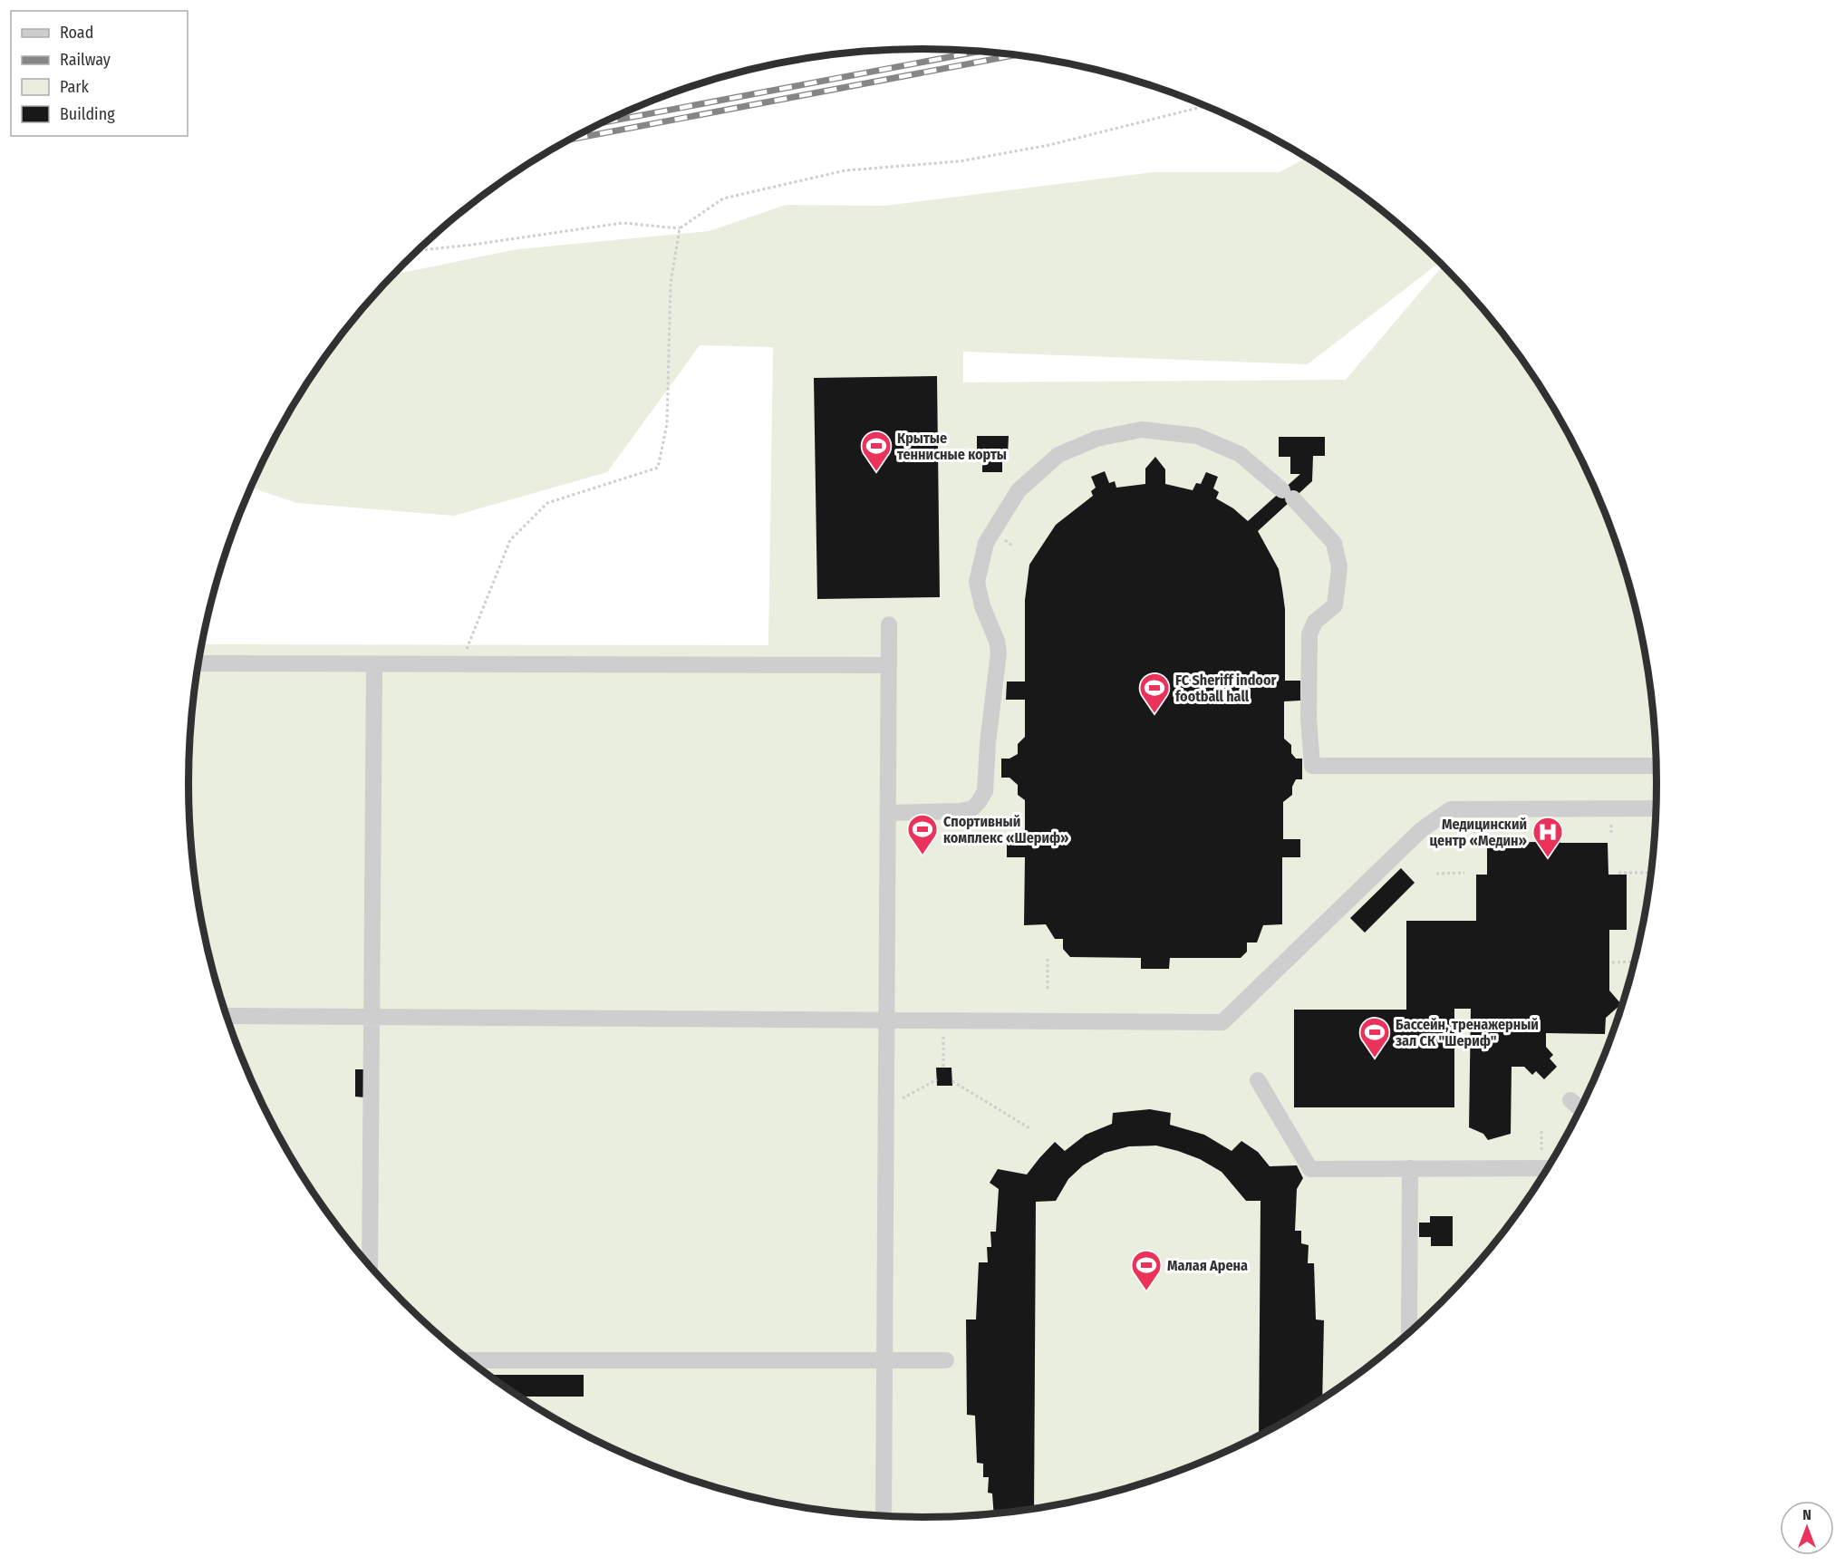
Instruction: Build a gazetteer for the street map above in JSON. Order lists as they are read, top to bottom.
{
  "places": {
    "sports": [
      "Крытые теннисные корты",
      "FC Sheriff indoor football hall",
      "Спортивный комплекс «Шериф»",
      "Бассейн, тренажерный зал СК \"Шериф\"",
      "Малая Арена"
    ],
    "hospital": ["Медицинский центр «Медин»"]
  },
  "legend": [
    "Road",
    "Railway",
    "Park",
    "Building"
  ],
  "north": "top"
}
